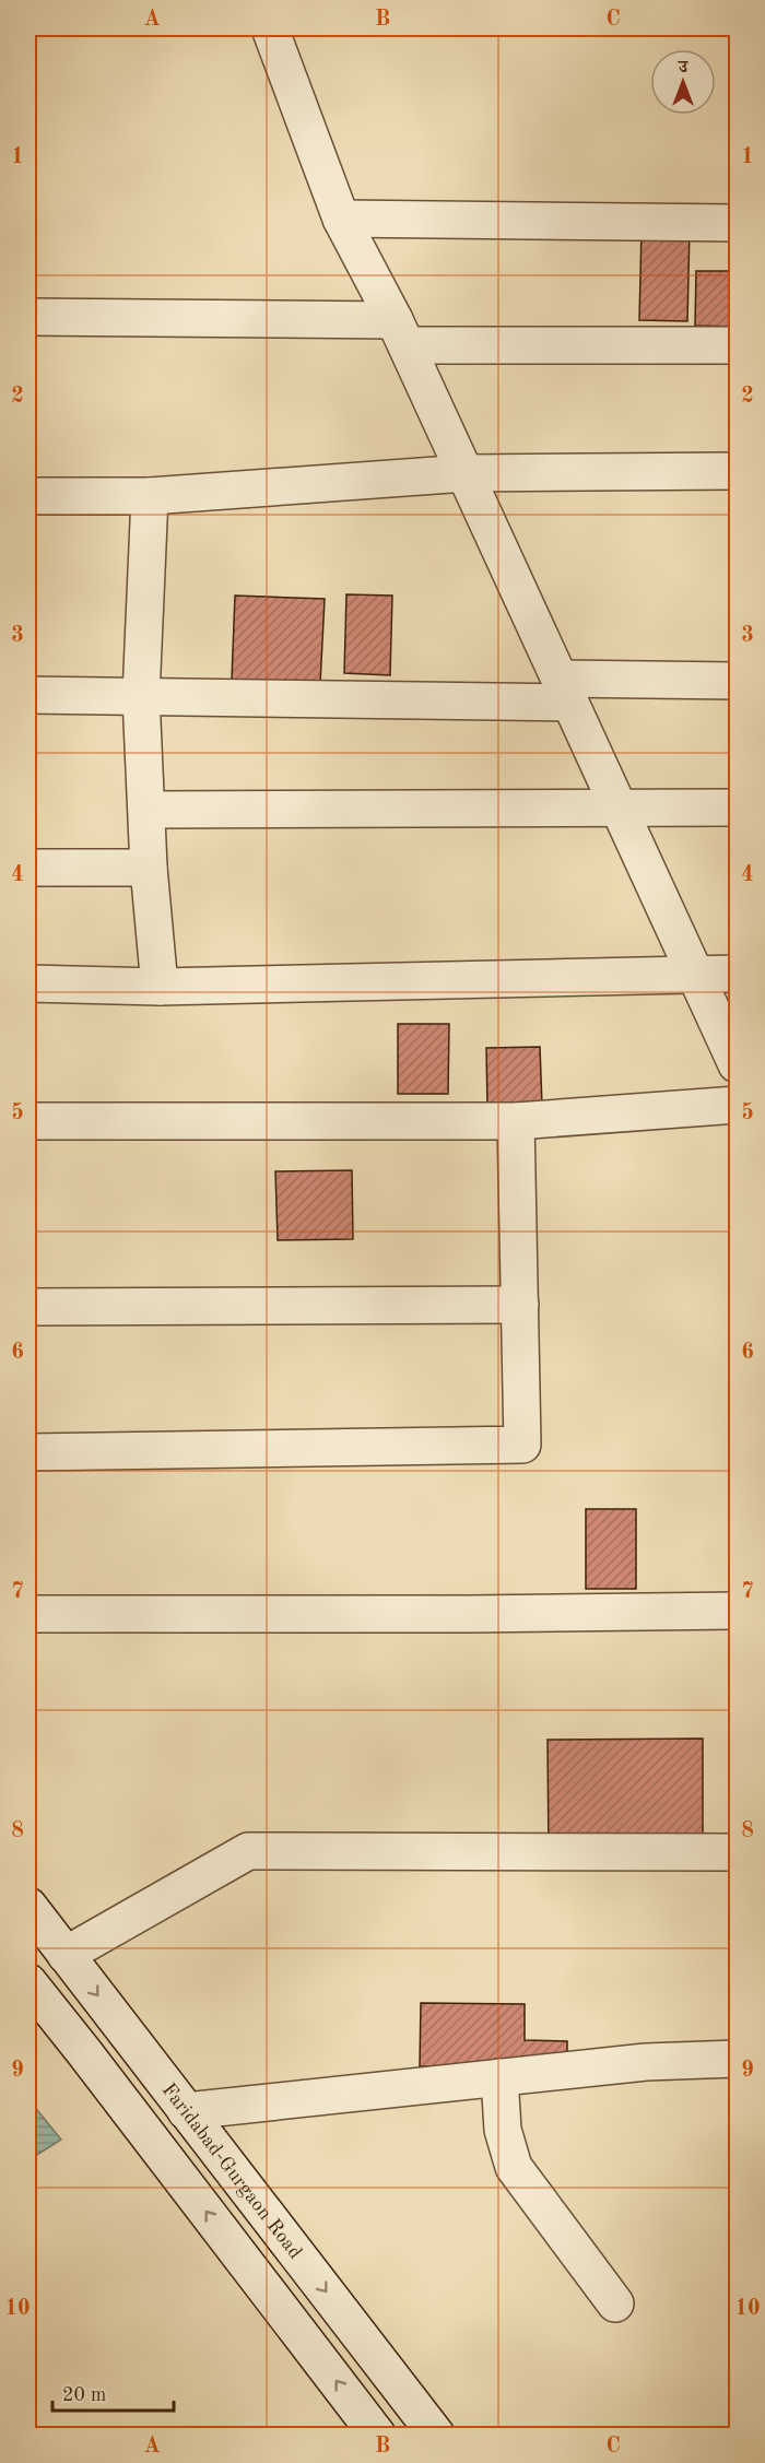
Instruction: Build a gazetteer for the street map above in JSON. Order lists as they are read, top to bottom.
{
  "streets": {
    "street": ["Faridabad-Gurgaon Road"]
  },
  "scale_bar": "20 m",
  "north": "top",
  "grid": {
    "columns": ["A", "B", "C"],
    "rows": [
      "1",
      "2",
      "3",
      "4",
      "5",
      "6",
      "7",
      "8",
      "9",
      "10"
    ]
  }
}
